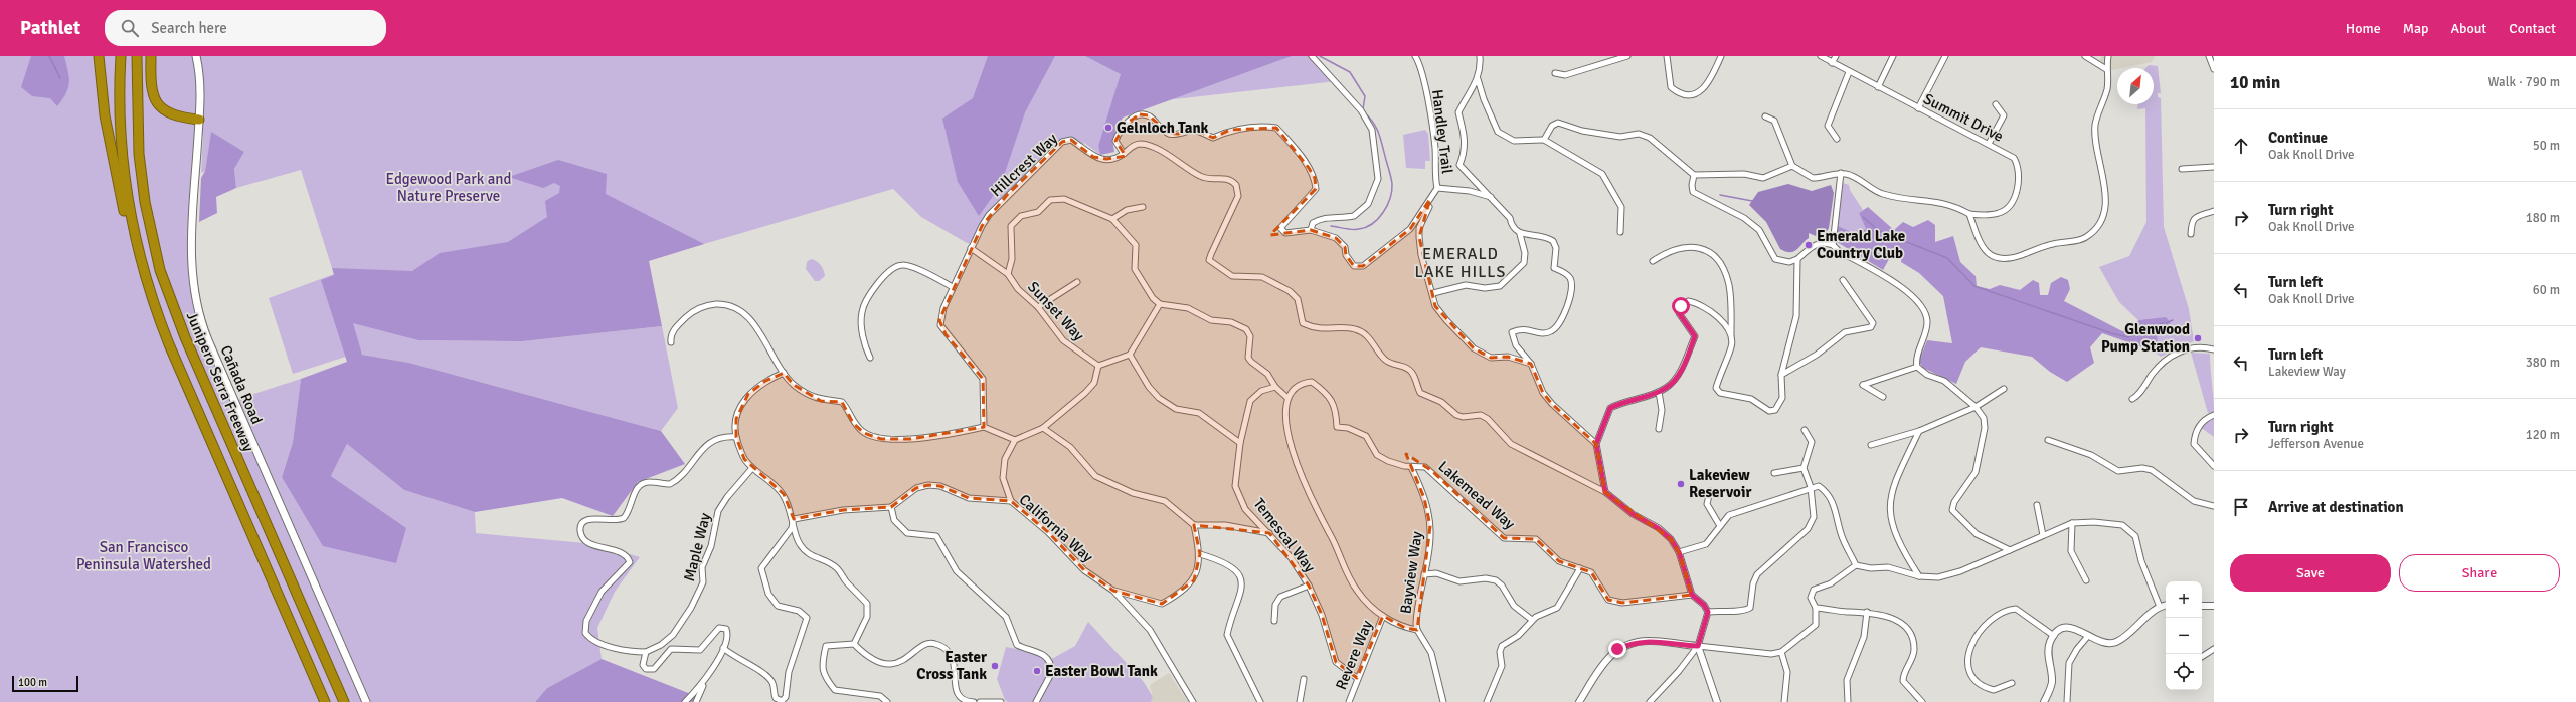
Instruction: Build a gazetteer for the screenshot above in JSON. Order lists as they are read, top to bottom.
{
  "streets": {
    "highway": ["Junipero Serra Freeway"],
    "main road": ["Cañada Road"],
    "street": [
      "Summit Drive",
      "Handley Trail",
      "Hillcrest Way",
      "Sunset Way",
      "Lakemead Way",
      "California Way",
      "Temescal Way",
      "Maple Way",
      "Bayview Way",
      "Revere Way"
    ]
  },
  "crossings": [
    ["Hillcrest Way", "Sunset Way"],
    ["Lakemead Way", "Bayview Way"],
    ["Temescal Way", "Revere Way"]
  ],
  "districts": ["EMERALD LAKE HILLS"],
  "parks": ["Edgewood Park and Nature Preserve", "San Francisco Peninsula Watershed"],
  "places": [
    "Gelnloch Tank",
    "Emerald Lake Country Club",
    "Glenwood Pump Station",
    "Lakeview Reservoir",
    "Easter Cross Tank",
    "Easter Bowl Tank"
  ],
  "scale_bar": "100 m",
  "north": "top right",
  "page": {
    "header": "Pathlet",
    "search": "Search here",
    "nav": [
      "Home",
      "Map",
      "About",
      "Contact"
    ],
    "heading": ["10 min", "Walk · 790 m"],
    "list": [
      ["Continue", "Oak Knoll Drive", "50 m"],
      ["Turn right", "Oak Knoll Drive", "180 m"],
      ["Turn left", "Oak Knoll Drive", "60 m"],
      ["Turn left", "Lakeview Way", "380 m"],
      ["Turn right", "Jefferson Avenue", "120 m"],
      "Arrive at destination"
    ],
    "buttons": ["Save", "Share"],
    "map_buttons": ["+", "−"],
    "scale": "100 m"
  }
}
